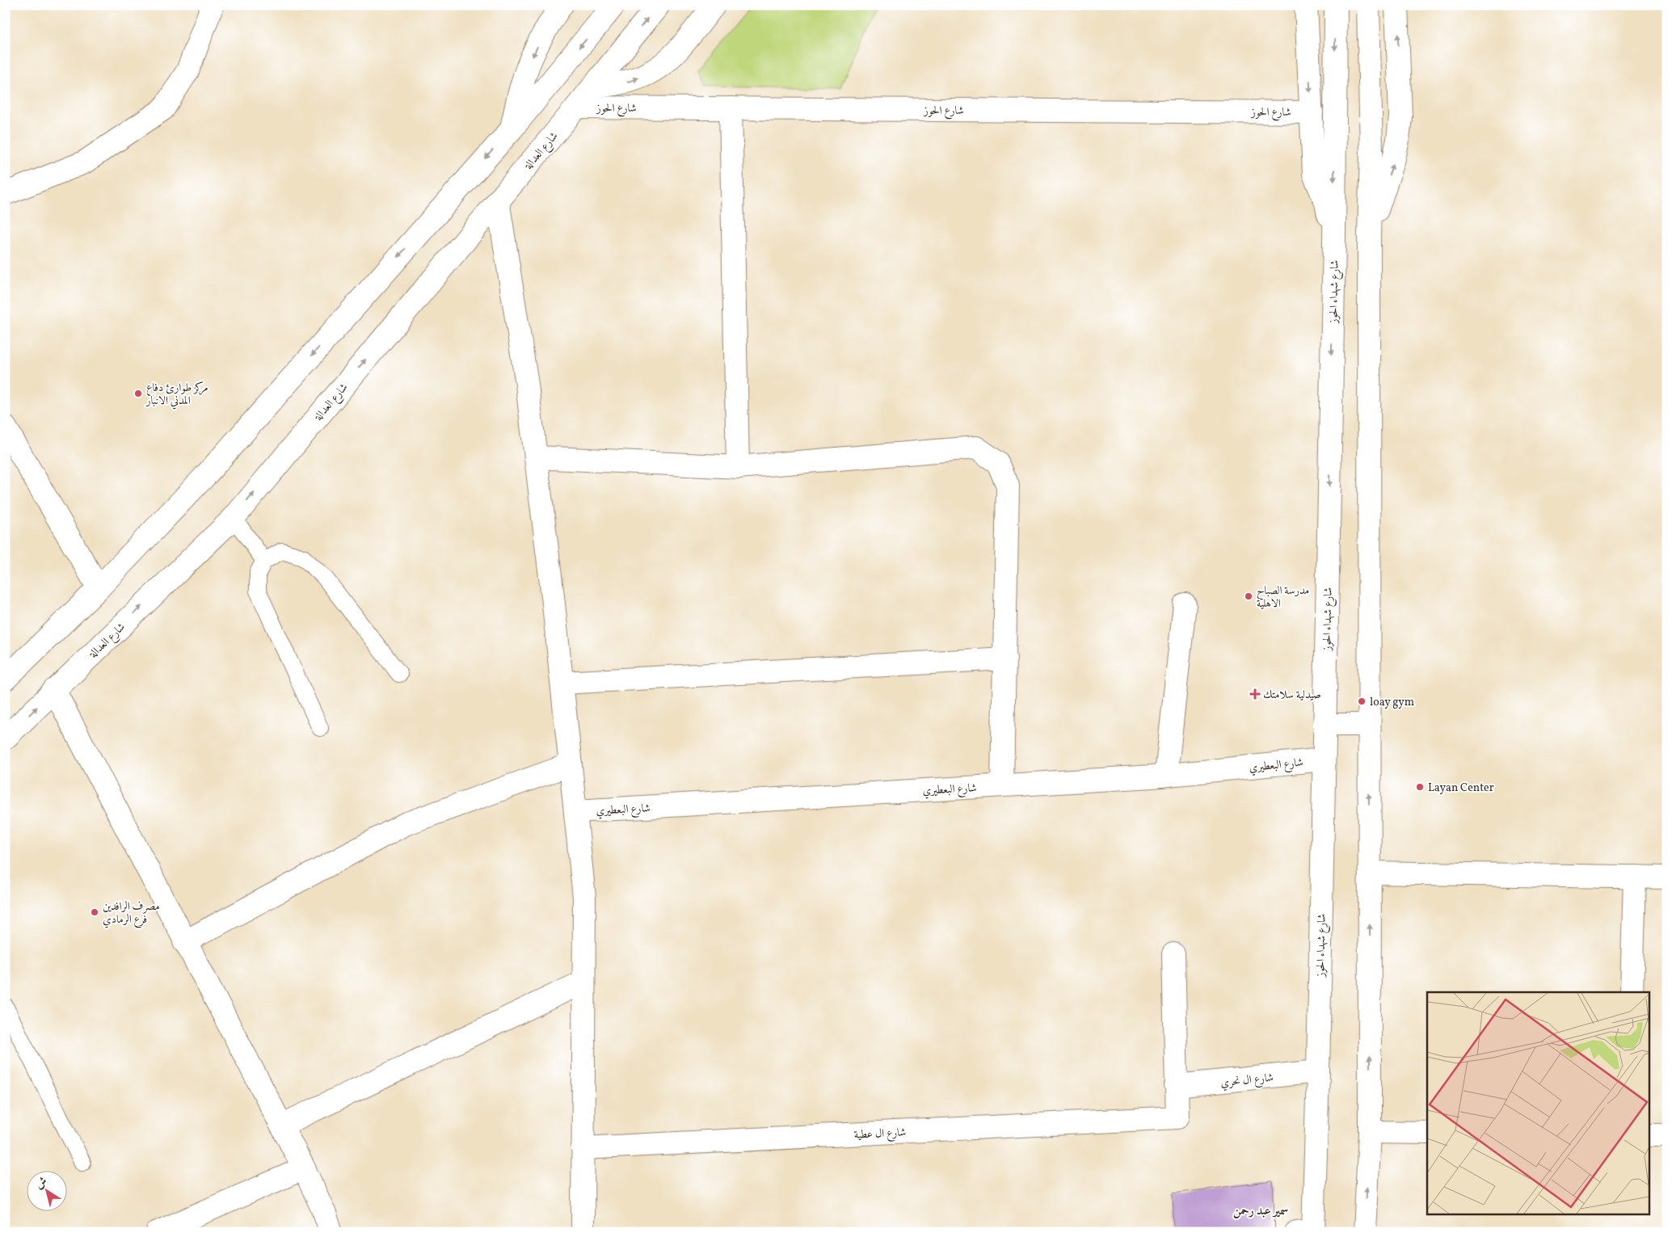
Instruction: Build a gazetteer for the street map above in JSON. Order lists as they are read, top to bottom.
{
  "streets": {
    "street": [
      "شارع الحوز",
      "شارع العدالة",
      "شارع شهداء الحوز",
      "شارع البعطيري",
      "شارع ال نحري",
      "شارع ال عطية"
    ]
  },
  "crossings": [
    ["شارع الحوز", "شارع العدالة"],
    ["شارع شهداء الحوز", "شارع البعطيري"],
    ["شارع شهداء الحوز", "شارع ال نحري"],
    ["شارع ال نحري", "شارع ال عطية"]
  ],
  "districts": ["سمير عبد رحمن"],
  "places": {
    "other": [
      "مركز طوارئ دفاع المدني الانبار",
      "مدرسة الصباح الاهلية",
      "loay gym",
      "Layan Center",
      "مصرف الرافدين فرع الرمادي"
    ],
    "health": ["صيدلية سلامتك"]
  },
  "north": "top left"
}
